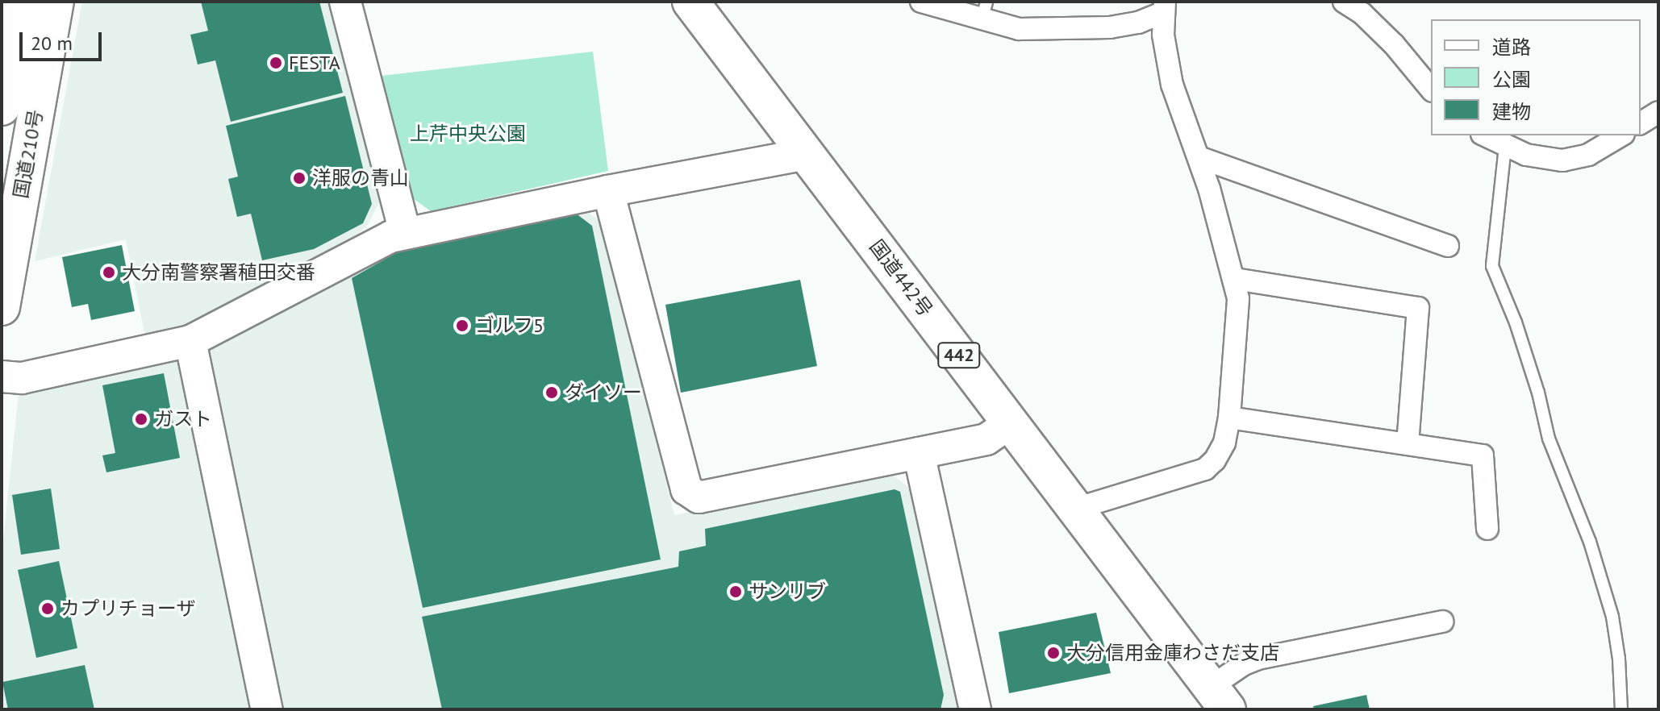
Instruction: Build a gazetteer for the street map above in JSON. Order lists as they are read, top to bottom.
{
  "streets": {
    "highway": ["国道210号", "国道442号", "442"]
  },
  "parks": ["上芹中央公園"],
  "places": [
    "FESTA",
    "洋服の青山",
    "大分南警察署稙田交番",
    "ゴルフ5",
    "ダイソー",
    "ガスト",
    "サンリブ",
    "カプリチョーザ",
    "大分信用金庫わさだ支店"
  ],
  "legend": ["道路", "公園", "建物"],
  "scale_bar": "20 m"
}
